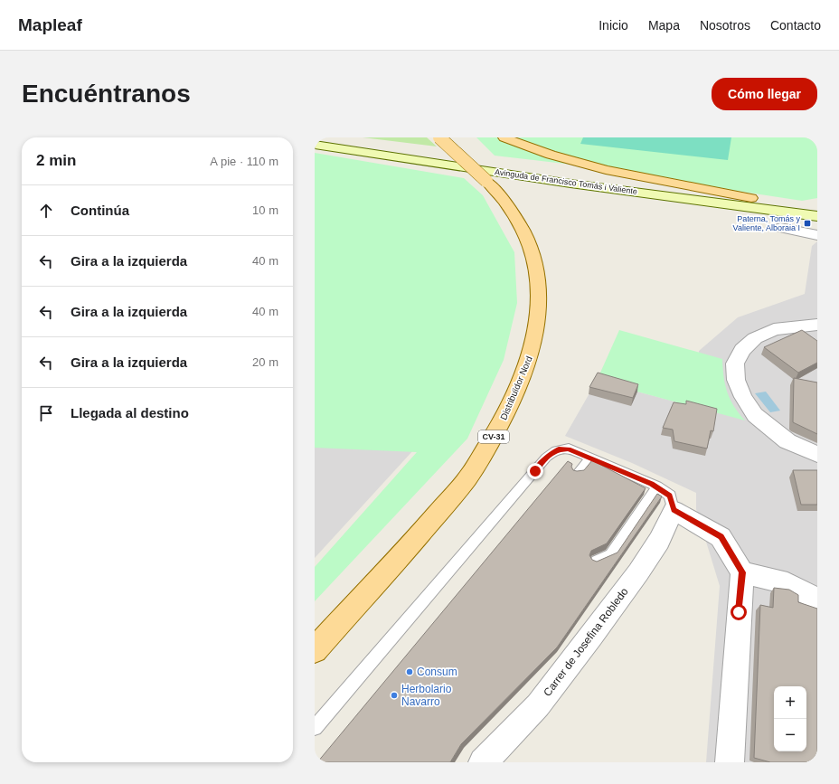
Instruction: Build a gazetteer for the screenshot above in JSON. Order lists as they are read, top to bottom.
{
  "streets": {
    "main road": ["Avinguda de Francisco Tomás i Valiente", "Distribuïdor Nord", "CV-31"],
    "street": ["Carrer de Josefina Robledo"]
  },
  "places": {
    "transit": ["Paterna, Tomás y Valiente, Alboraia I"],
    "other": ["Consum", "Herbolario Navarro"]
  },
  "page": {
    "header": "Mapleaf",
    "nav": [
      "Inicio",
      "Mapa",
      "Nosotros",
      "Contacto"
    ],
    "buttons": "Cómo llegar",
    "title": "Encuéntranos",
    "heading": ["2 min", "A pie · 110 m"],
    "list": [
      ["Continúa", "10 m"],
      ["Gira a la izquierda", "40 m"],
      ["Gira a la izquierda", "40 m"],
      ["Gira a la izquierda", "20 m"],
      "Llegada al destino"
    ],
    "map_buttons": ["+", "−"]
  }
}
